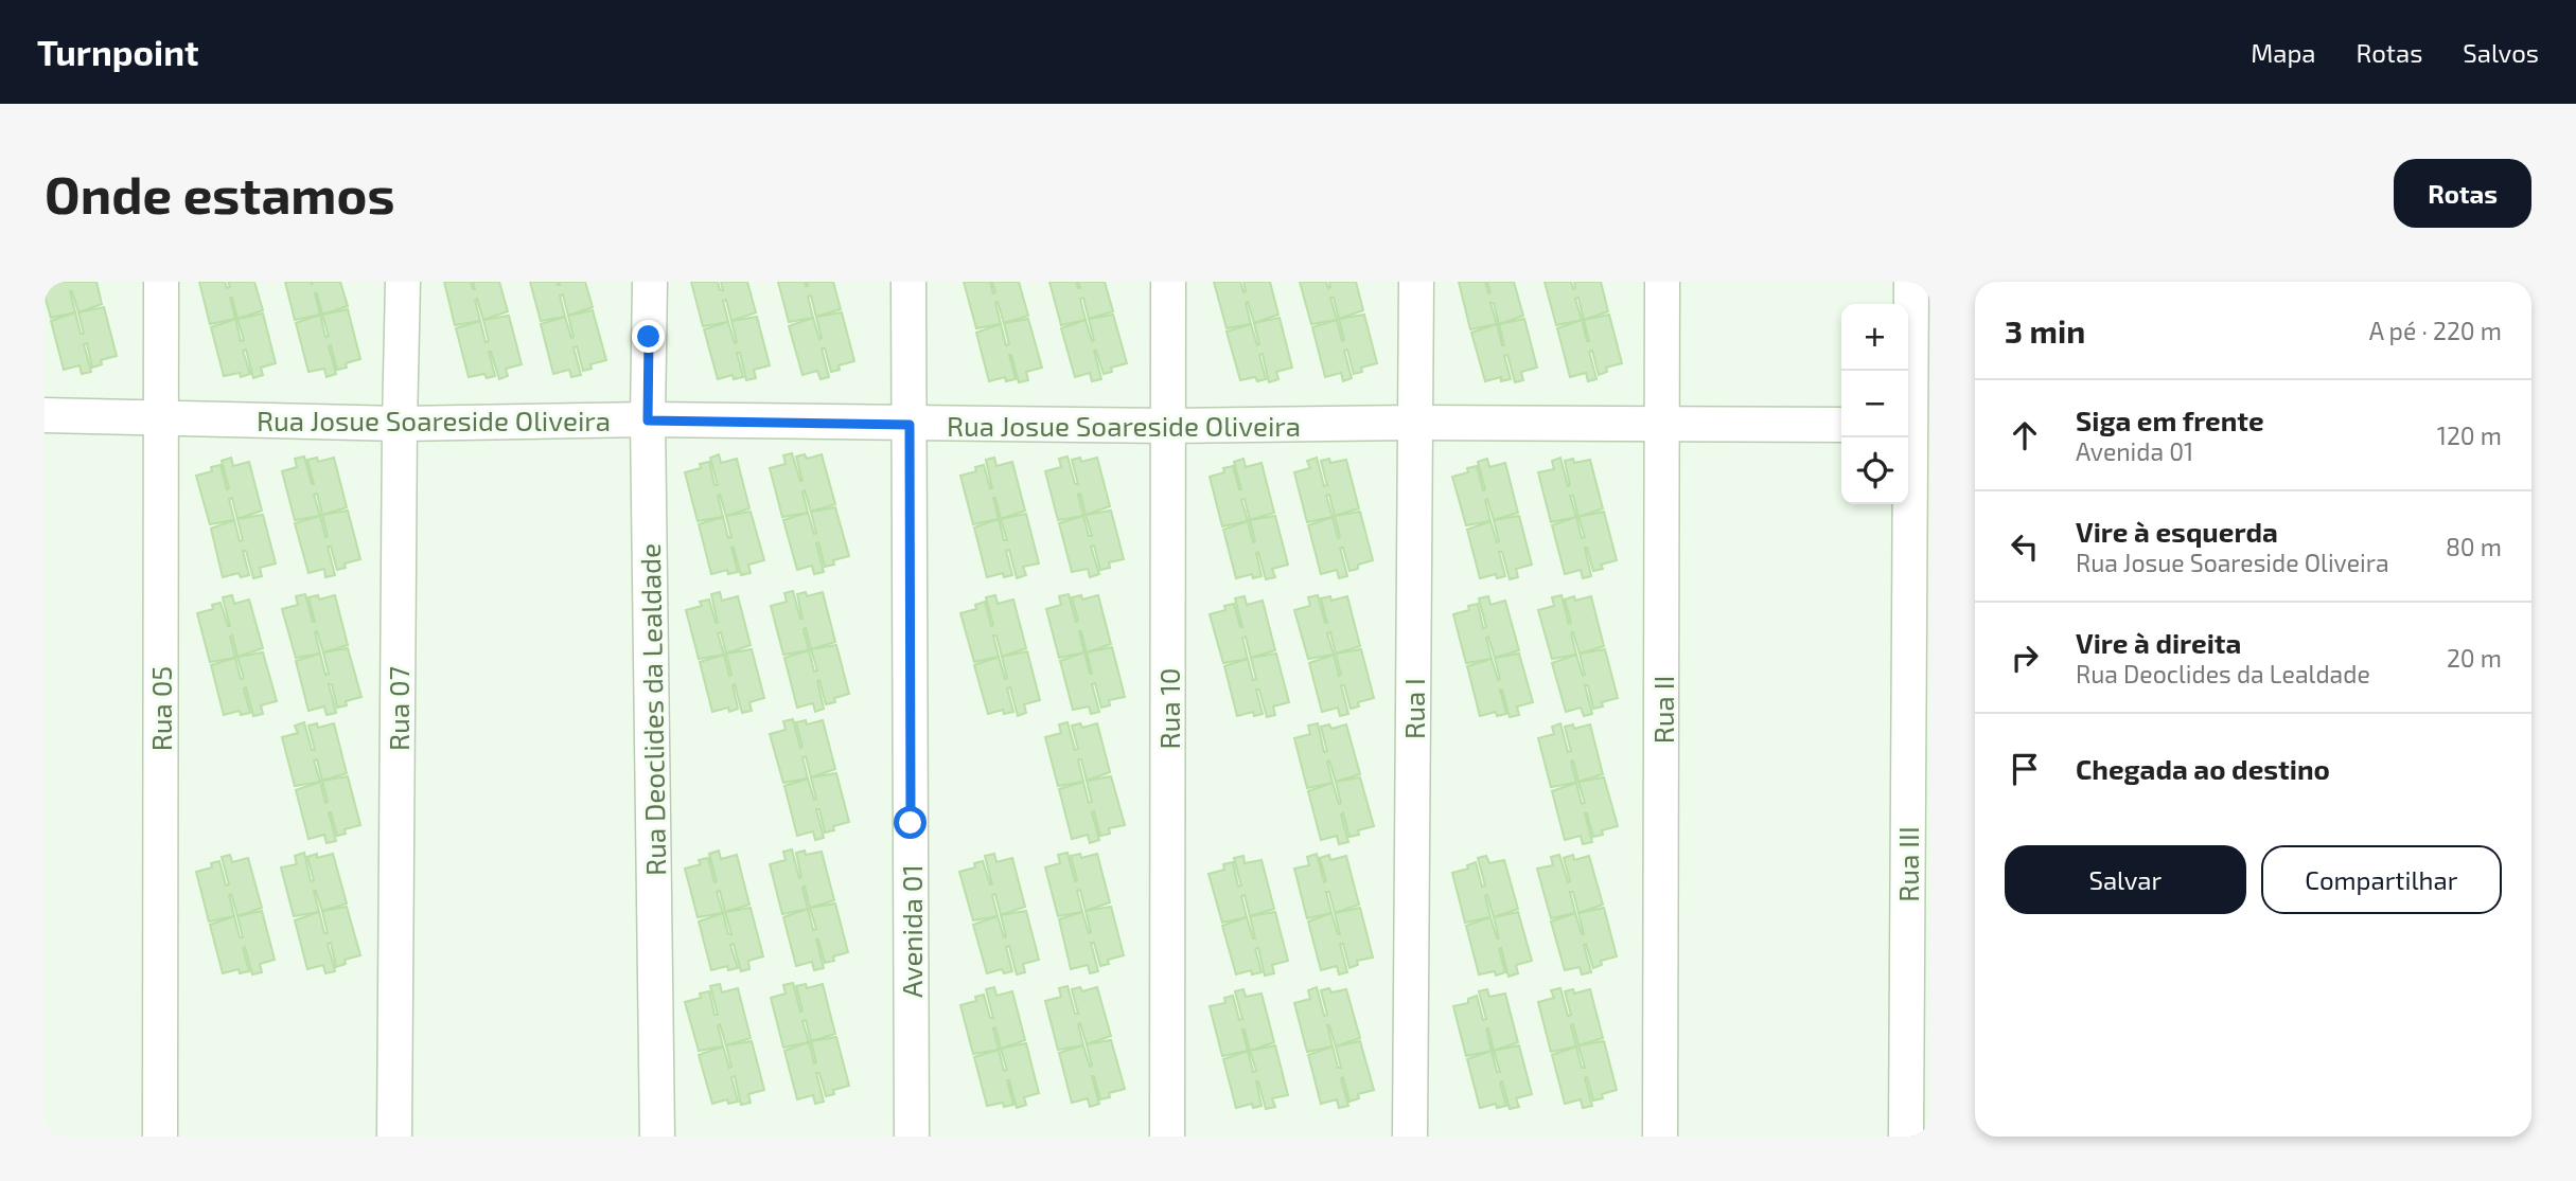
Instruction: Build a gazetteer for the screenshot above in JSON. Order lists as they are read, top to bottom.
{
  "streets": {
    "street": [
      "Rua Josue Soareside Oliveira",
      "Rua 05",
      "Rua 07",
      "Rua 10",
      "Rua I",
      "Rua Deoclides da Lealdade",
      "Rua II",
      "Rua III",
      "Avenida 01"
    ]
  },
  "crossings": [
    ["Rua Josue Soareside Oliveira", "Rua 05"],
    ["Rua Josue Soareside Oliveira", "Rua 07"],
    ["Rua Josue Soareside Oliveira", "Rua 10"],
    ["Rua Josue Soareside Oliveira", "Rua I"],
    ["Rua Josue Soareside Oliveira", "Rua Deoclides da Lealdade"],
    ["Rua Josue Soareside Oliveira", "Rua II"],
    ["Rua Josue Soareside Oliveira", "Avenida 01"]
  ],
  "page": {
    "header": "Turnpoint",
    "nav": ["Mapa", "Rotas", "Salvos"],
    "buttons": [
      "Rotas",
      ["Salvar", "Compartilhar"]
    ],
    "title": "Onde estamos",
    "heading": ["3 min", "A pé · 220 m"],
    "map_buttons": ["+", "−"],
    "list": [
      ["Siga em frente", "Avenida 01", "120 m"],
      ["Vire à esquerda", "Rua Josue Soareside Oliveira", "80 m"],
      ["Vire à direita", "Rua Deoclides da Lealdade", "20 m"],
      "Chegada ao destino"
    ]
  }
}
